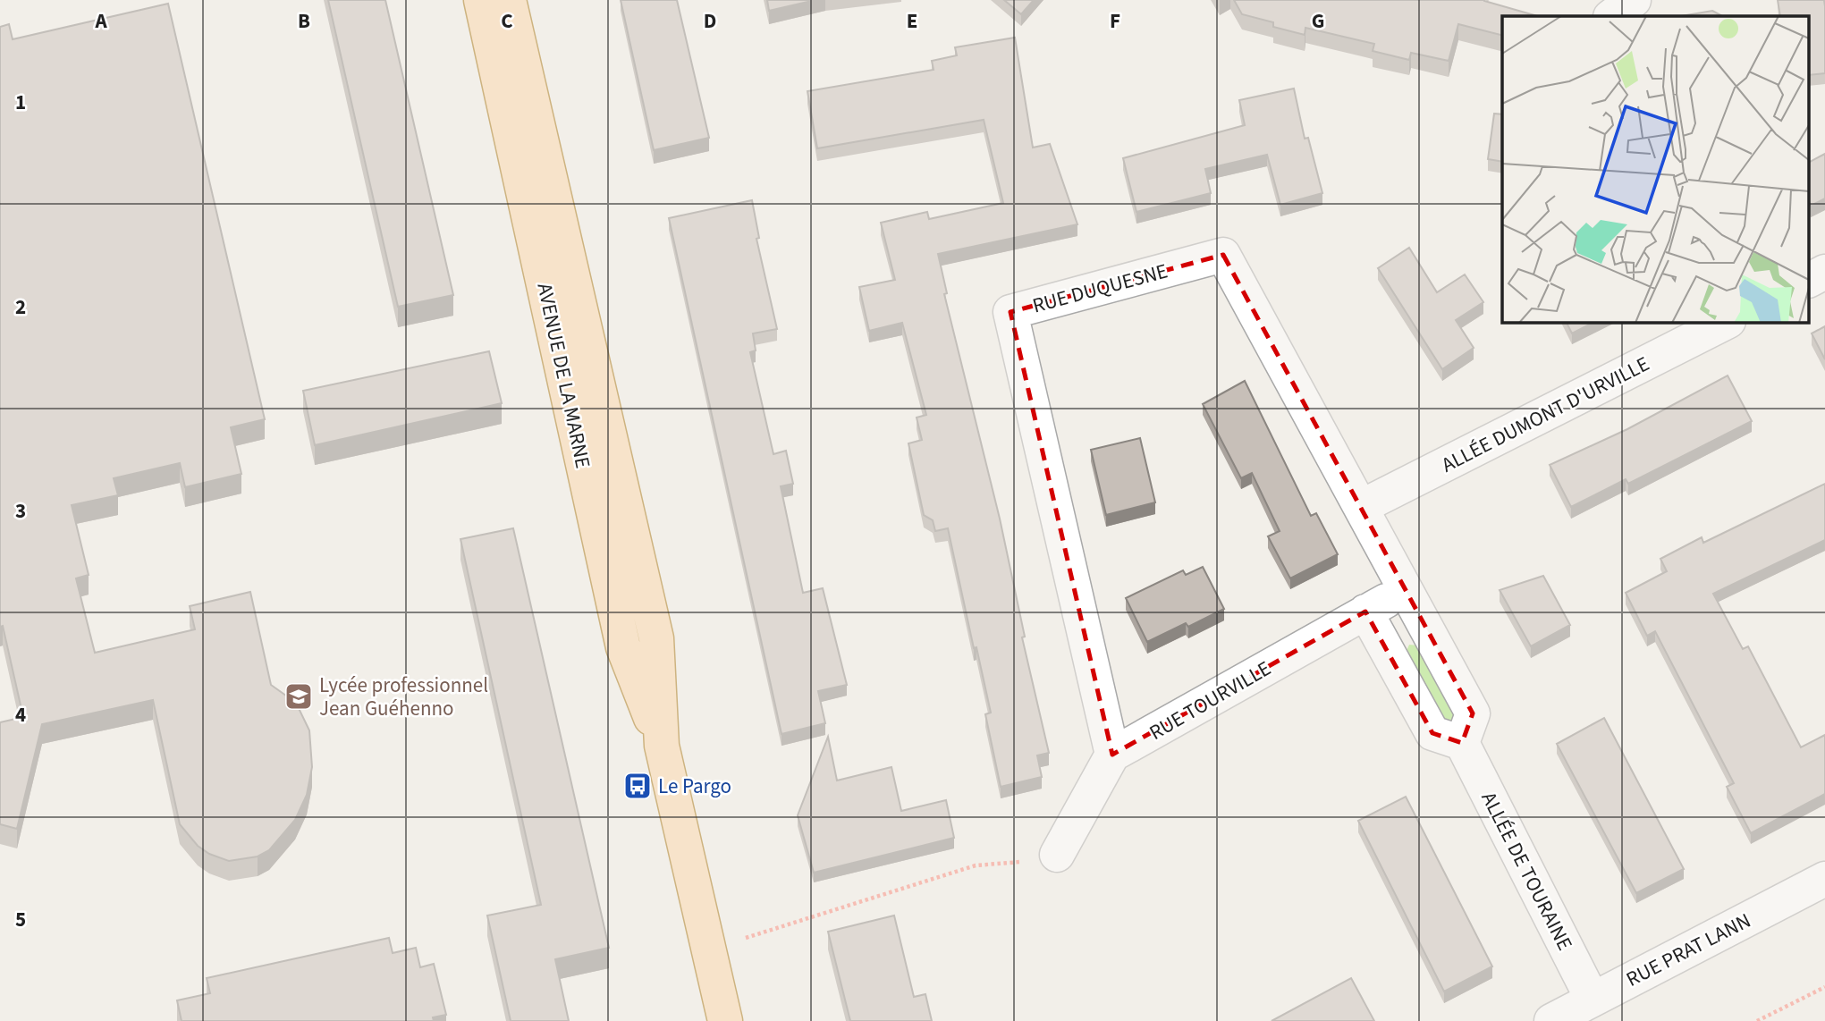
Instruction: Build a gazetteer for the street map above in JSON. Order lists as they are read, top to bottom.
{
  "streets": {
    "main road": ["AVENUE DE LA MARNE"],
    "street": [
      "RUE DUQUESNE",
      "ALLÉE DUMONT D'URVILLE",
      "RUE TOURVILLE",
      "ALLÉE DE TOURAINE",
      "RUE PRAT LANN"
    ]
  },
  "crossings": [
    ["RUE DUQUESNE", "ALLÉE DUMONT D'URVILLE"],
    ["RUE DUQUESNE", "RUE TOURVILLE"],
    ["ALLÉE DE TOURAINE", "RUE PRAT LANN"]
  ],
  "places": {
    "school or university": ["Lycée professionnel Jean Guéhenno"],
    "bus stop": ["Le Pargo"]
  },
  "grid": {
    "columns": [
      "A",
      "B",
      "C",
      "D",
      "E",
      "F",
      "G"
    ],
    "rows": [
      "1",
      "2",
      "3",
      "4",
      "5"
    ]
  }
}
